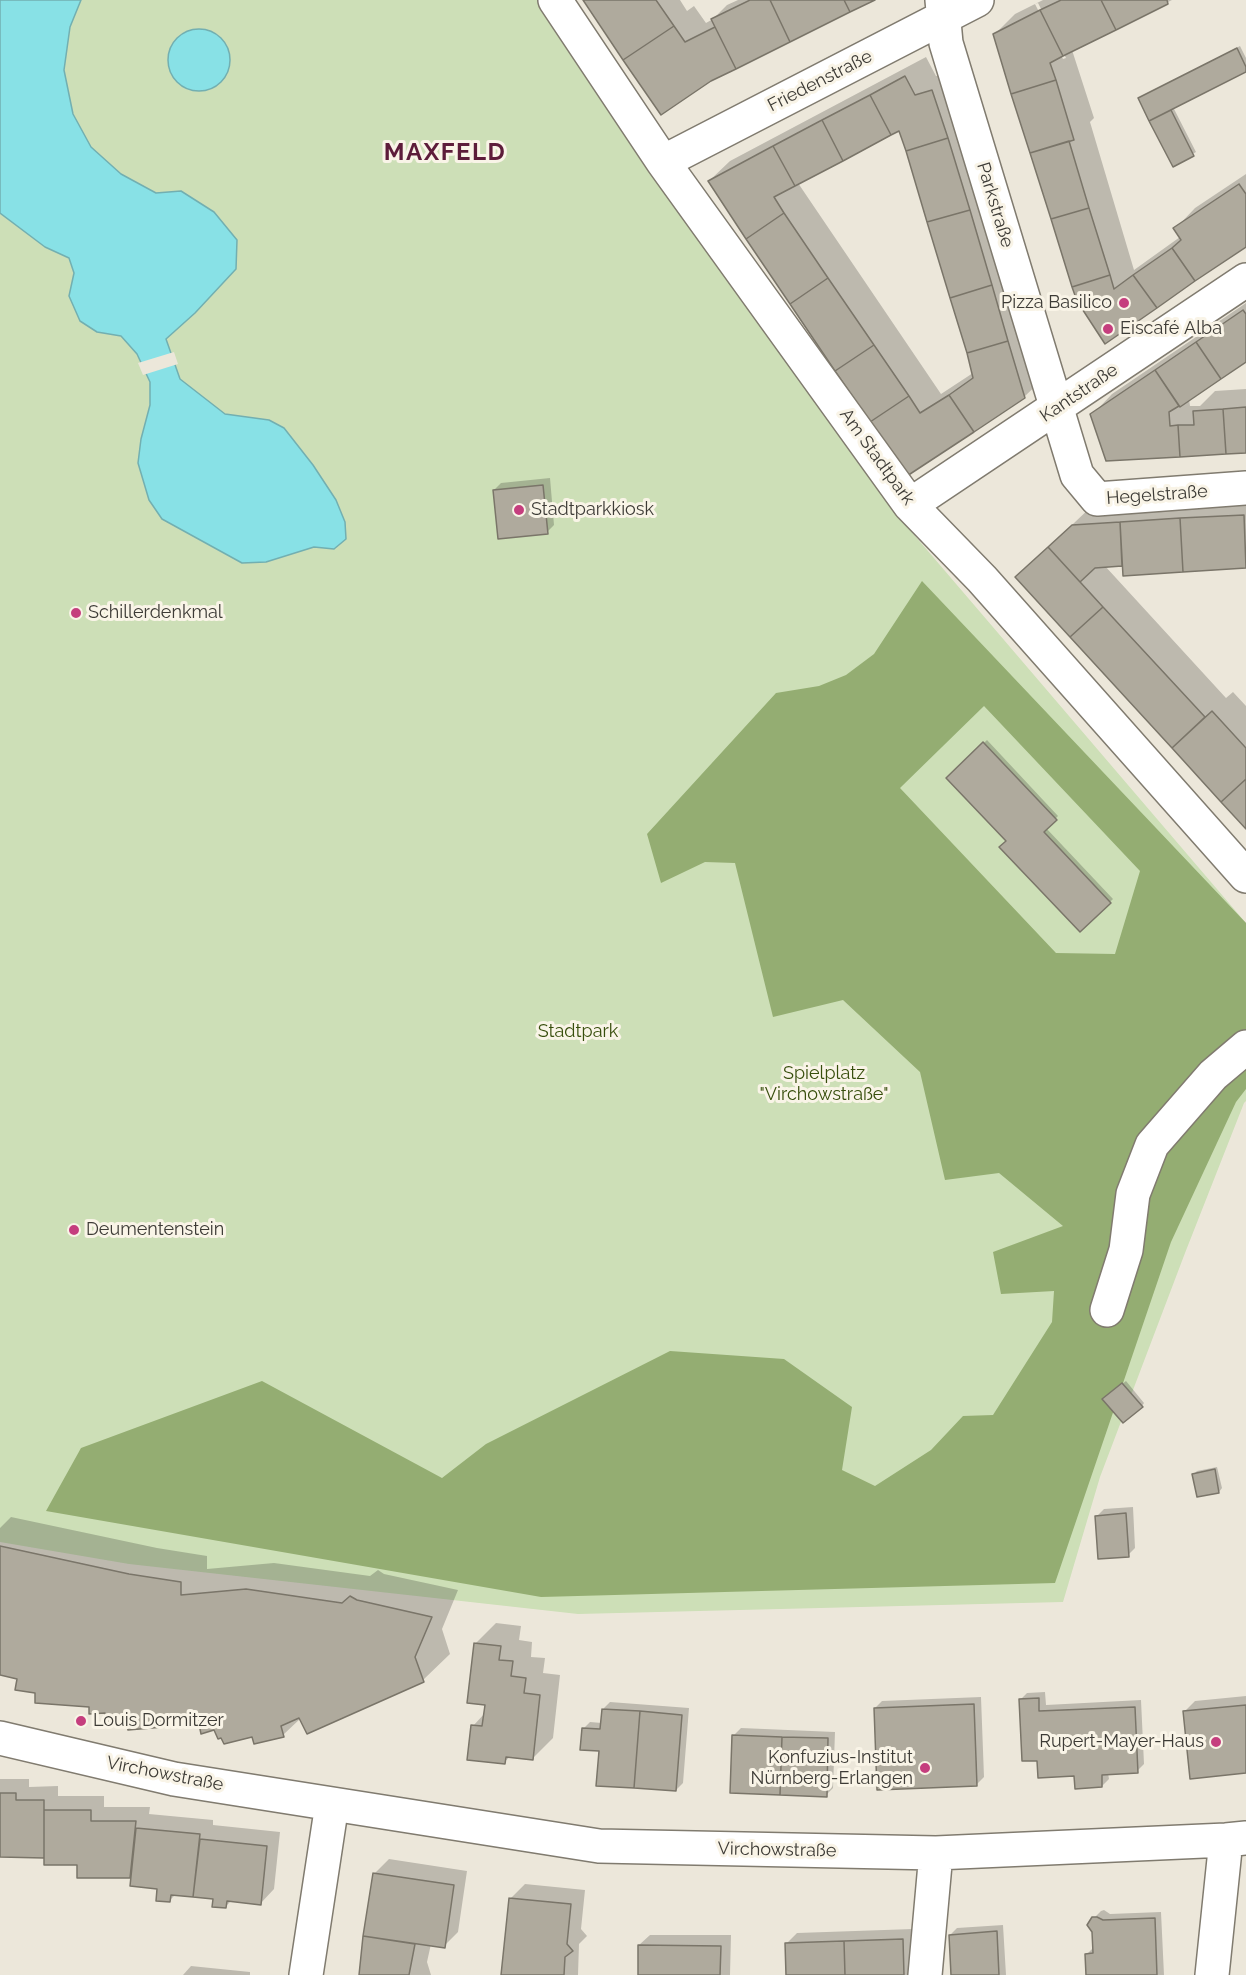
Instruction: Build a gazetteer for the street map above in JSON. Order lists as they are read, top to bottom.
{
  "streets": {
    "street": [
      "Friedenstraße",
      "Parkstraße",
      "Kantstraße",
      "Am Stadtpark",
      "Hegelstraße",
      "Virchowstraße"
    ]
  },
  "crossings": [
    ["Friedenstraße", "Parkstraße"],
    ["Friedenstraße", "Am Stadtpark"],
    ["Parkstraße", "Kantstraße"],
    ["Parkstraße", "Hegelstraße"],
    ["Kantstraße", "Am Stadtpark"],
    ["Kantstraße", "Hegelstraße"]
  ],
  "districts": ["MAXFELD"],
  "parks": ["Stadtpark", "Spielplatz \"Virchowstraße\""],
  "places": [
    "Pizza Basilico",
    "Eiscafé Alba",
    "Stadtparkkiosk",
    "Schillerdenkmal",
    "Deumentenstein",
    "Louis Dormitzer",
    "Rupert-Mayer-Haus",
    "Konfuzius-Institut Nürnberg-Erlangen"
  ]
}
